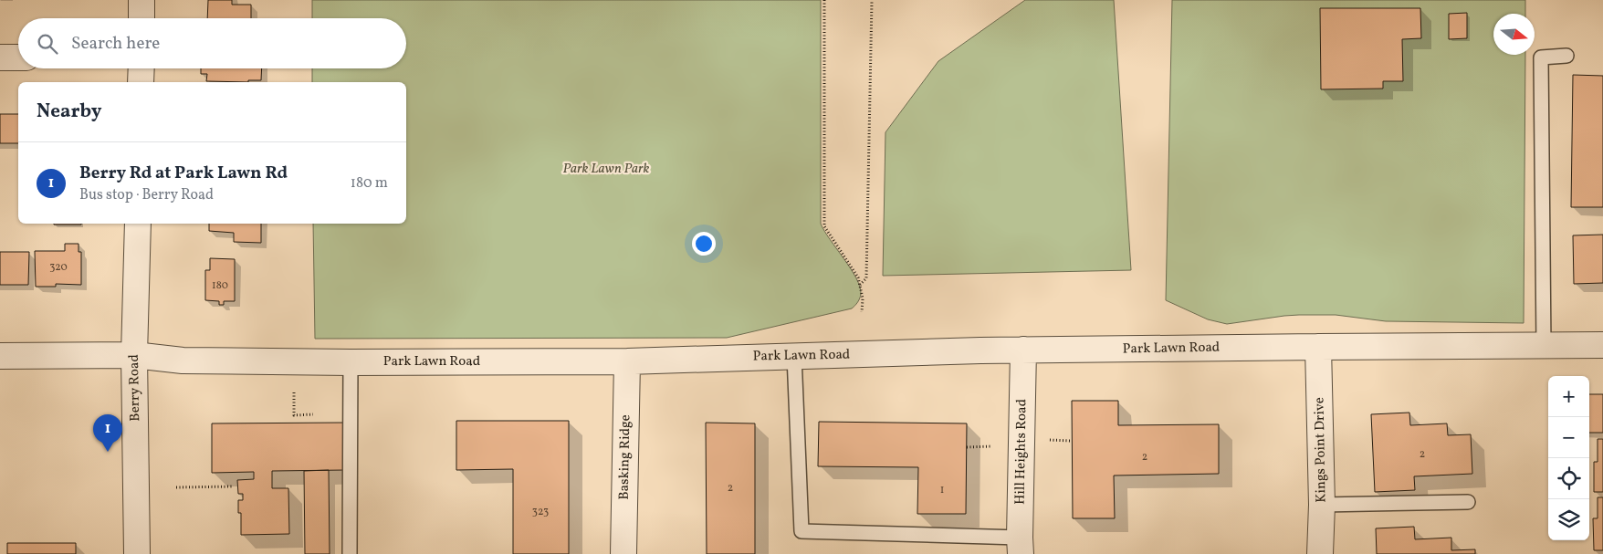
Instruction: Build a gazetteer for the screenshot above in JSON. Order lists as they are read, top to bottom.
{
  "streets": {
    "street": [
      "Park Lawn Road",
      "Berry Road",
      "Kings Point Drive",
      "Hill Heights Road",
      "Basking Ridge"
    ]
  },
  "crossings": [
    ["Park Lawn Road", "Berry Road"],
    ["Park Lawn Road", "Kings Point Drive"],
    ["Park Lawn Road", "Hill Heights Road"],
    ["Park Lawn Road", "Basking Ridge"]
  ],
  "parks": ["Park Lawn Park"],
  "house_numbers": [
    "320",
    "180",
    "2",
    "2",
    "2",
    "1",
    "323"
  ],
  "north": "right",
  "page": {
    "search": "Search here",
    "heading": "Nearby",
    "list": [
      {
        "mark": "1",
        "name": "Berry Rd at Park Lawn Rd",
        "note": "Bus stop · Berry Road",
        "value": "180 m"
      }
    ],
    "map_buttons": ["+", "−"],
    "pins": "1"
  }
}
